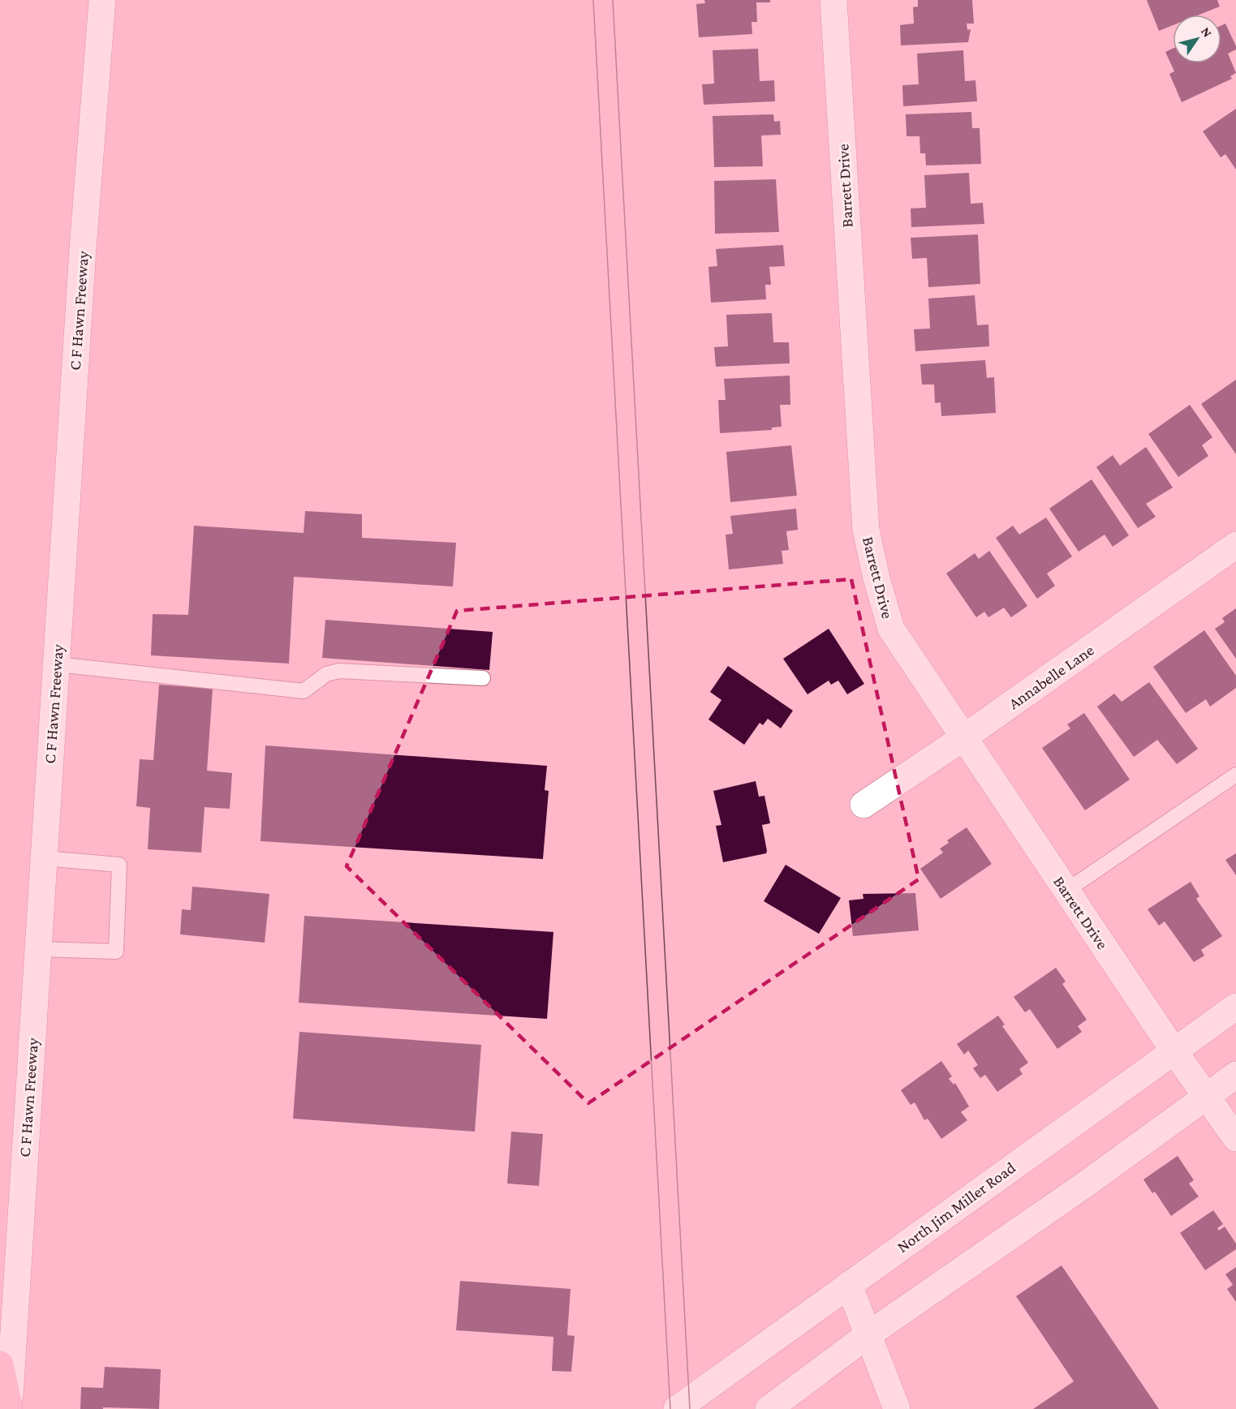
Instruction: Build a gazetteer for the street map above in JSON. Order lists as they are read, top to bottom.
{
  "streets": {
    "main road": [
      "Barrett Drive",
      "C F Hawn Freeway",
      "Annabelle Lane",
      "North Jim Miller Road"
    ]
  },
  "crossings": [
    ["Barrett Drive", "Annabelle Lane"],
    ["Barrett Drive", "North Jim Miller Road"]
  ],
  "north": "top right"
}
